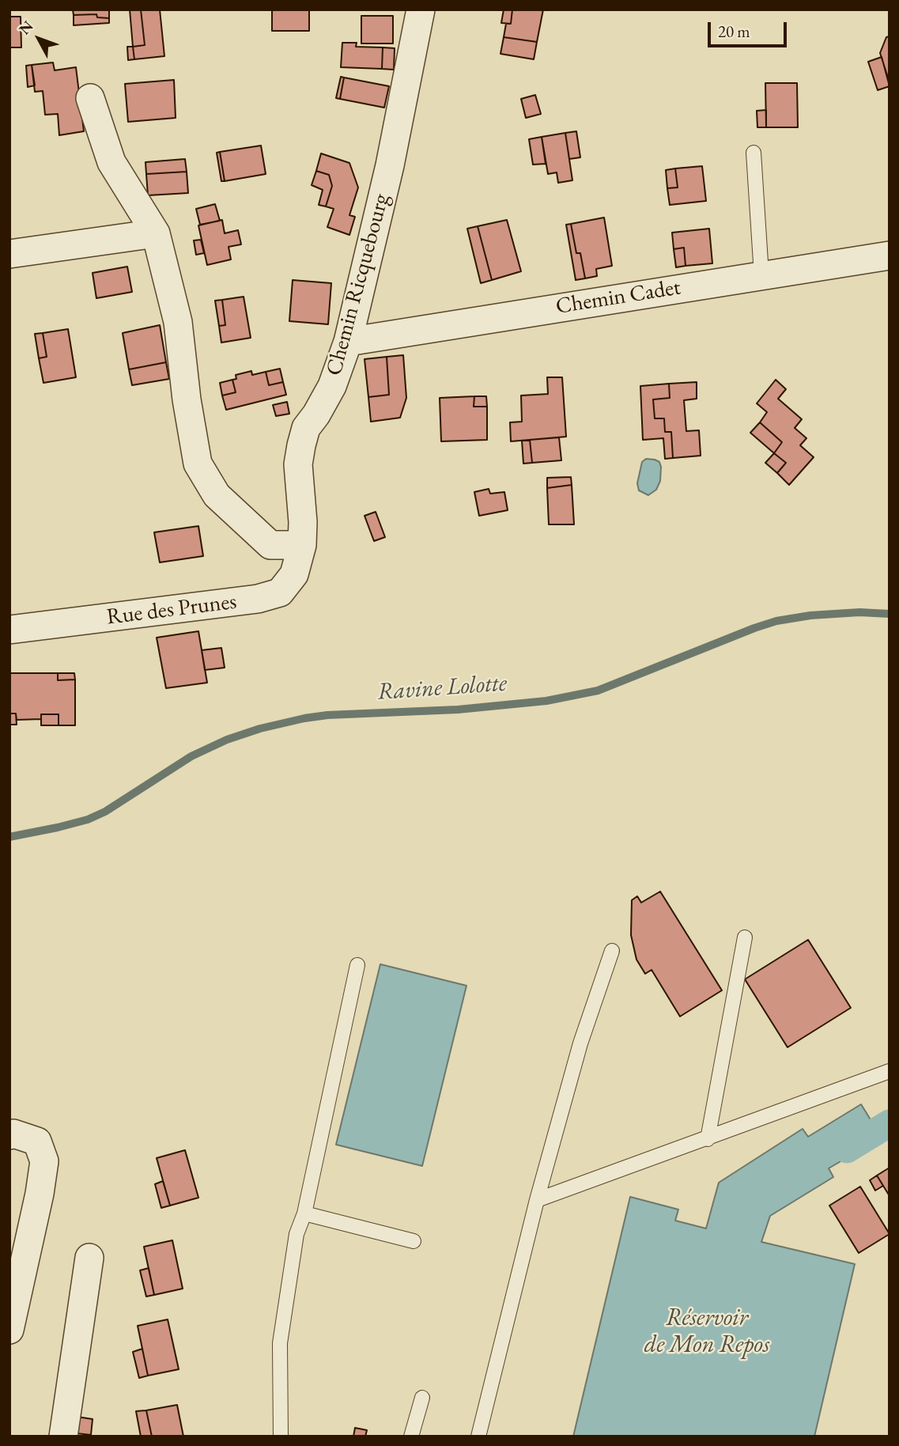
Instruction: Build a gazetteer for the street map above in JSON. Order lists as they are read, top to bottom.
{
  "streets": {
    "street": ["Chemin Ricquebourg", "Chemin Cadet", "Rue des Prunes"]
  },
  "crossings": [
    ["Chemin Ricquebourg", "Chemin Cadet"],
    ["Chemin Ricquebourg", "Rue des Prunes"]
  ],
  "water": ["Ravine Lolotte", "Réservoir de Mon Repos"],
  "scale_bar": "20 m",
  "north": "top left"
}
